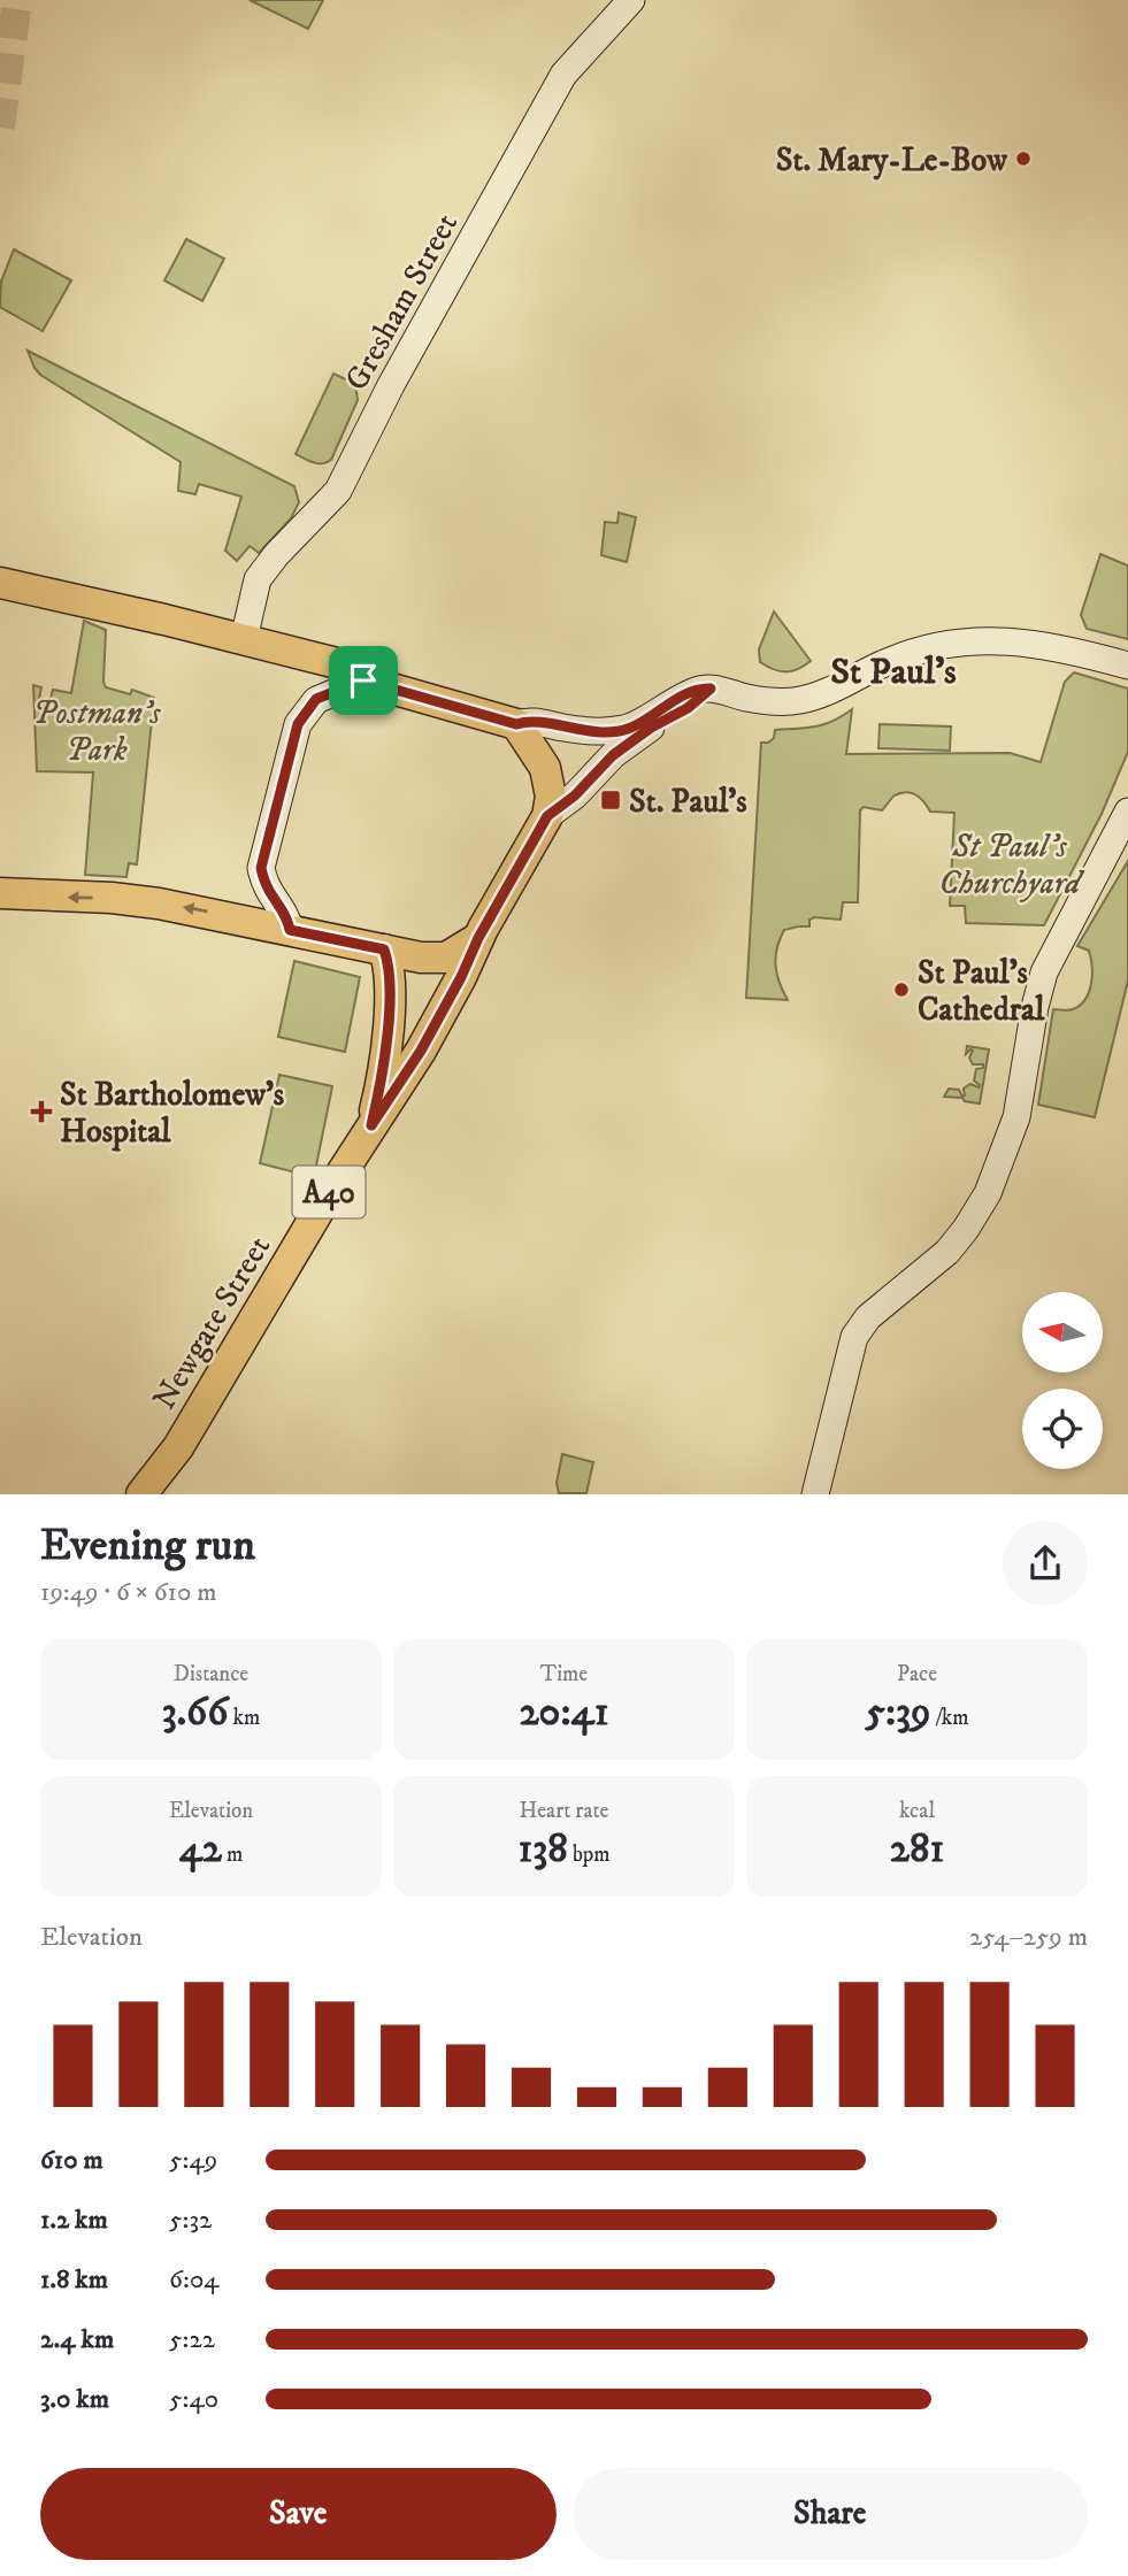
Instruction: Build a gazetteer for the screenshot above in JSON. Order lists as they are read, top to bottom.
{
  "streets": {
    "main road": ["A40", "Newgate Street"],
    "street": ["Gresham Street"]
  },
  "crossings": [
    ["A40", "Newgate Street"]
  ],
  "districts": ["St Paul's"],
  "parks": ["Postman's Park", "St Paul's Churchyard"],
  "places": {
    "other": ["St. Mary-Le-Bow", "St Paul's Cathedral"],
    "transit": ["St. Paul's"],
    "health": ["St Bartholomew's Hospital"]
  },
  "north": "left",
  "page": {
    "heading": ["Evening run", "19:49 · 6 × 610 m"],
    "stats": [
      ["Distance", "3.66 km"],
      ["Time", "20:41"],
      ["Pace", "5:39 /km"],
      ["Elevation", "42 m"],
      ["Heart rate", "138 bpm"],
      ["kcal", "281"]
    ],
    "chart": ["Elevation", "254–259 m"],
    "list": [
      {
        "name": "610 m",
        "note": "5:49"
      },
      {
        "name": "1.2 km",
        "note": "5:32"
      },
      {
        "name": "1.8 km",
        "note": "6:04"
      },
      {
        "name": "2.4 km",
        "note": "5:22"
      },
      {
        "name": "3.0 km",
        "note": "5:40"
      }
    ],
    "buttons": ["Save", "Share"]
  }
}
